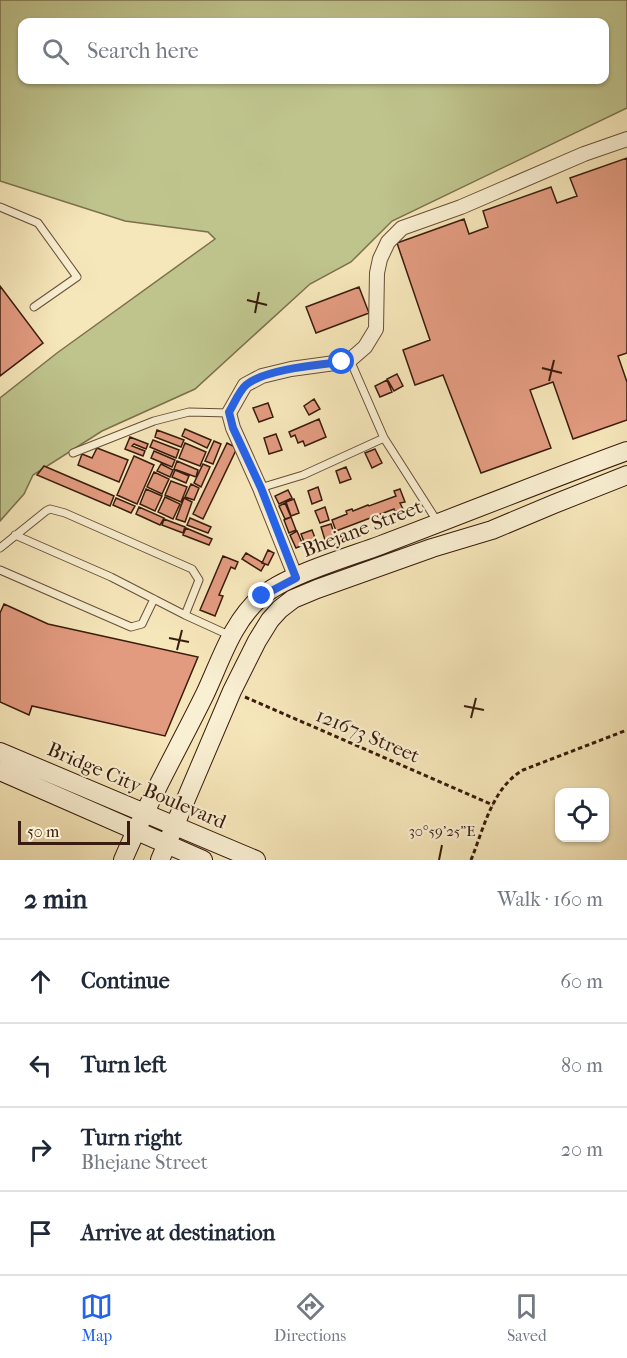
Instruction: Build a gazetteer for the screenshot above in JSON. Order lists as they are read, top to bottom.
{
  "streets": {
    "street": ["Bhejane Street", "Bridge City Boulevard"],
    "path": ["121673 Street"]
  },
  "crossings": [
    ["Bhejane Street", "121673 Street"],
    ["Bhejane Street", "Bridge City Boulevard"]
  ],
  "scale_bar": "50 m",
  "page": {
    "search": "Search here",
    "scale": "50 m",
    "heading": ["2 min", "Walk · 160 m"],
    "list": [
      ["Continue", "60 m"],
      ["Turn left", "80 m"],
      ["Turn right", "Bhejane Street", "20 m"],
      "Arrive at destination"
    ],
    "nav": ["Map", "Directions", "Saved"]
  },
  "coordinates": ["30°59'25\"E"]
}
